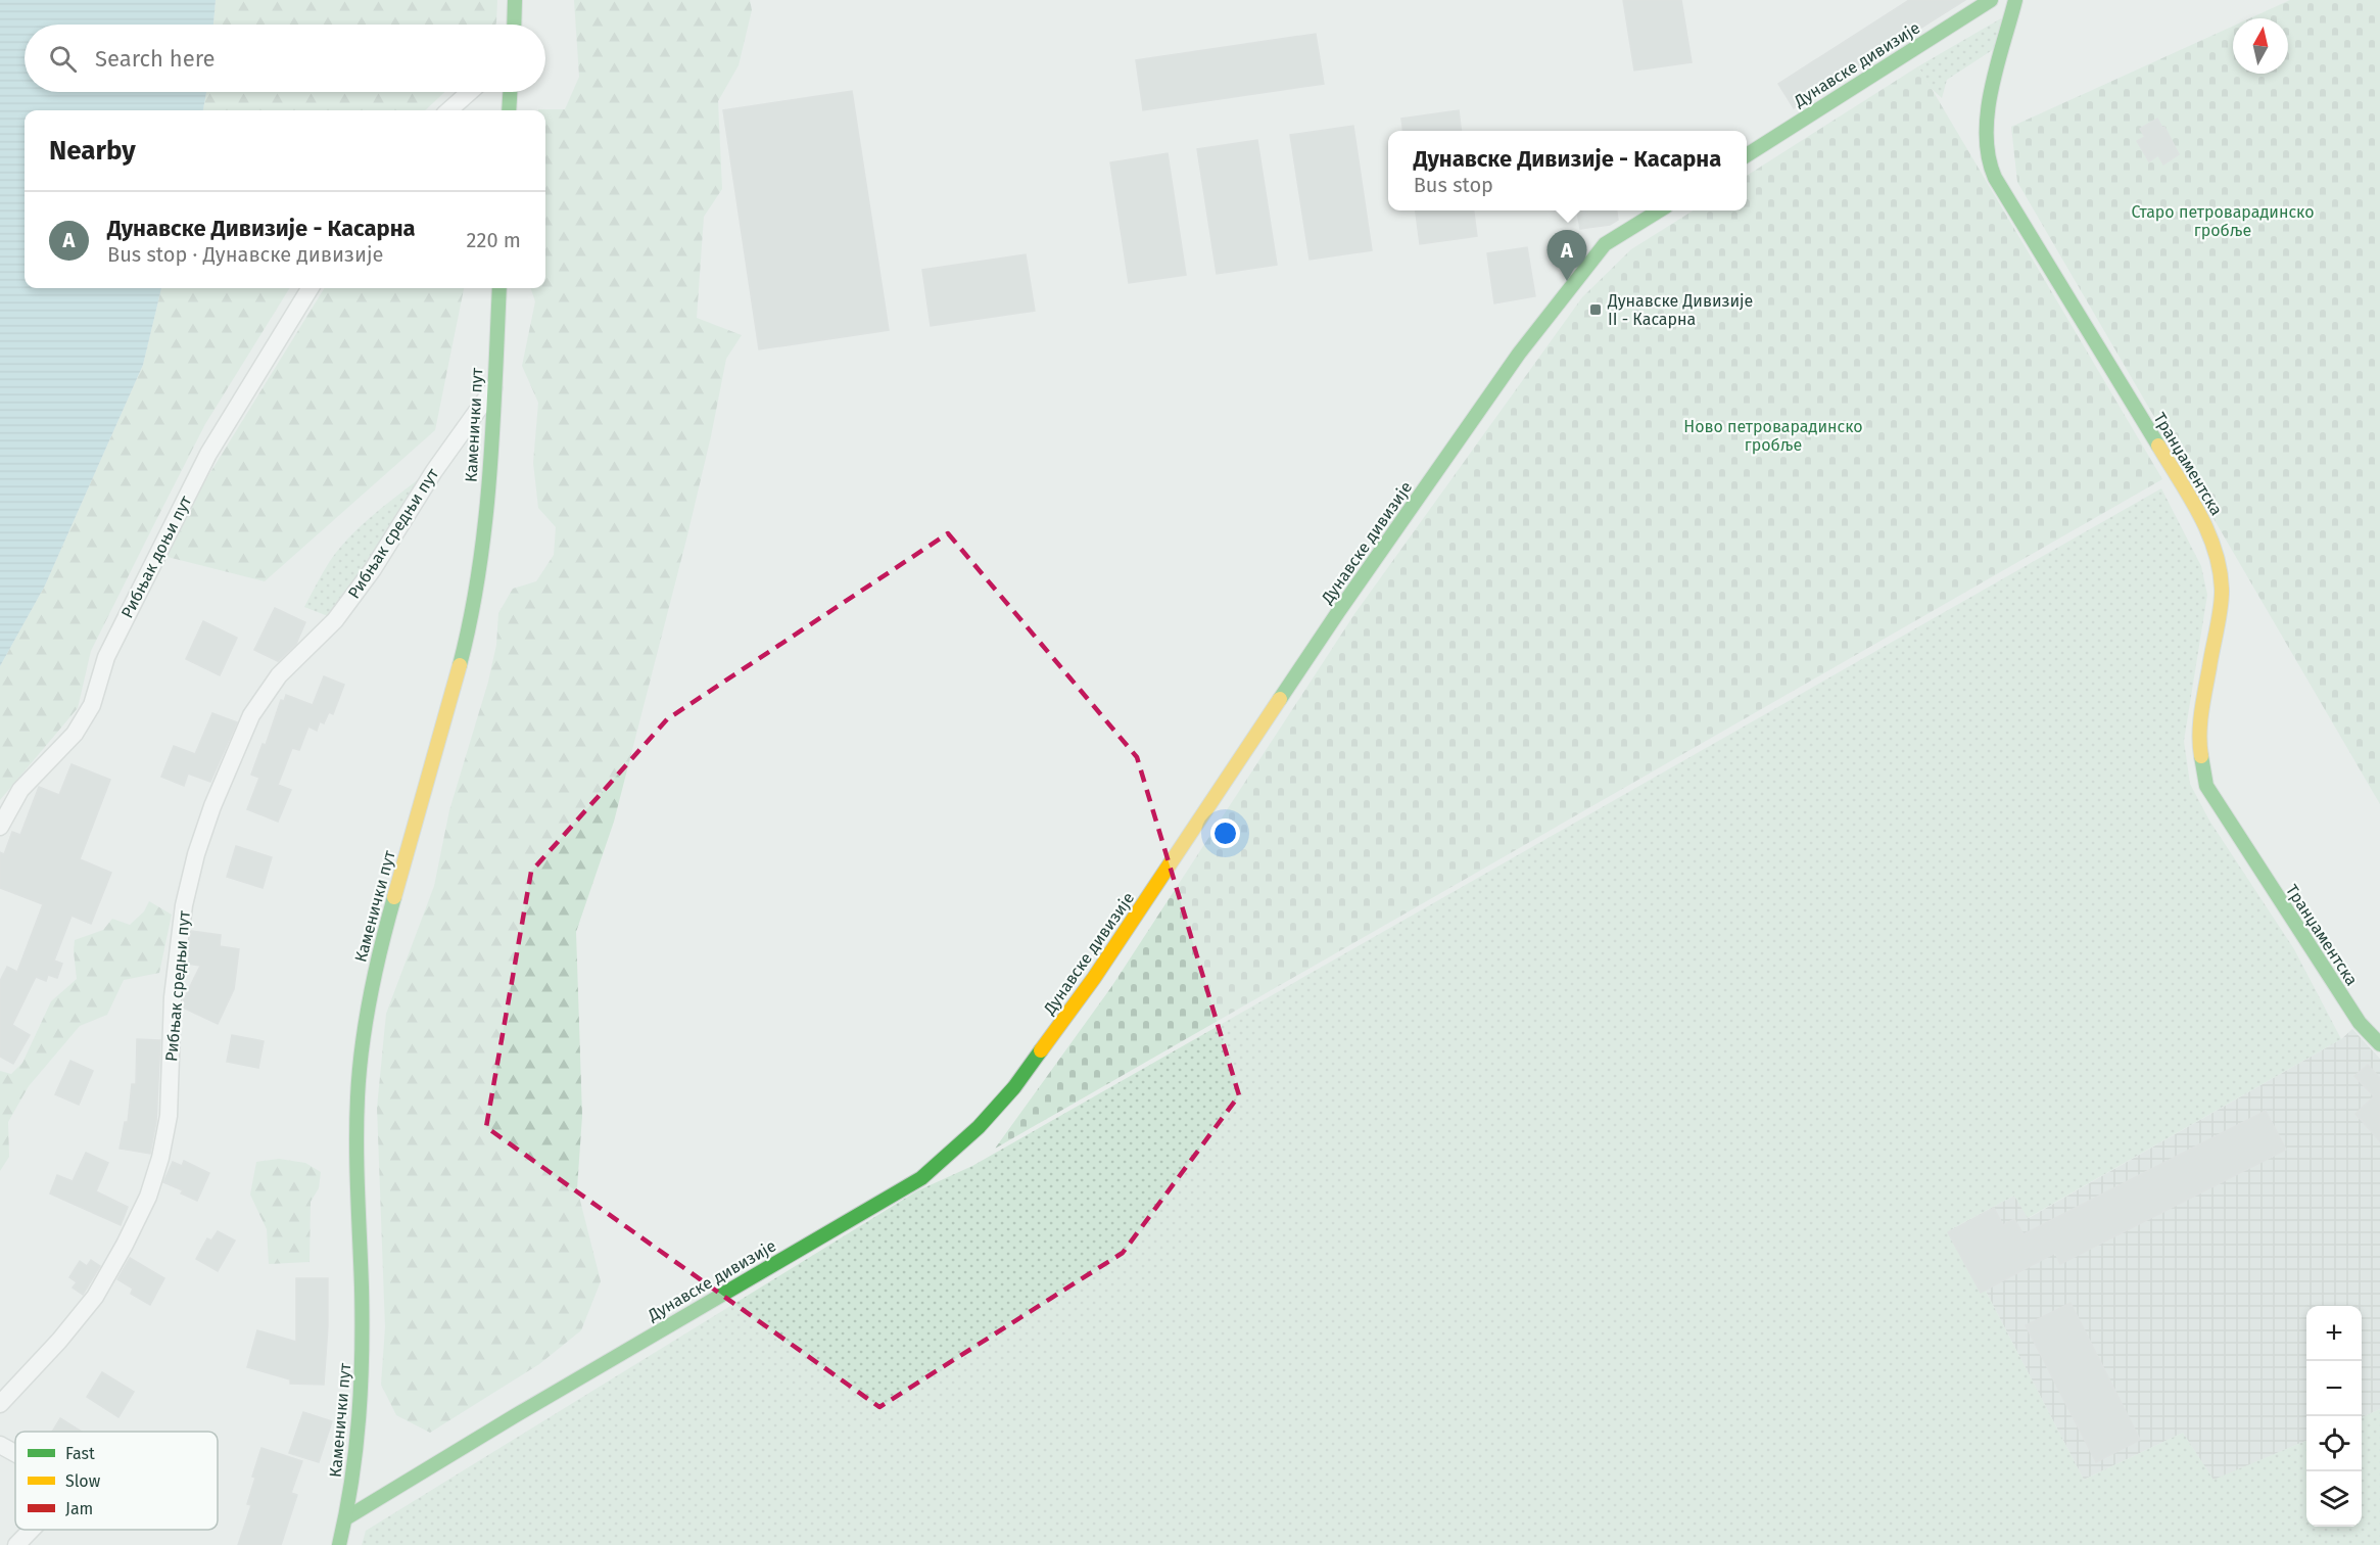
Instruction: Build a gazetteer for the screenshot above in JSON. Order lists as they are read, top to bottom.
{
  "streets": {
    "street": [
      "Дунавске дивизије",
      "Каменички пут",
      "Транџаментска",
      "Рибњак средњи пут",
      "Рибњак доњи пут"
    ]
  },
  "crossings": [
    ["Дунавске дивизије", "Каменички пут"],
    ["Каменички пут", "Рибњак средњи пут"]
  ],
  "parks": ["Старо петроварадинско гробље", "Ново петроварадинско гробље"],
  "places": {
    "transit": ["Дунавске Дивизије II - Касарна"]
  },
  "legend": ["Fast", "Slow", "Jam"],
  "north": "top",
  "page": {
    "search": "Search here",
    "heading": "Nearby",
    "popup": ["Дунавске Дивизије - Касарна", "Bus stop"],
    "list": [
      {
        "mark": "A",
        "name": "Дунавске Дивизије - Касарна",
        "note": "Bus stop · Дунавске дивизије",
        "value": "220 m"
      }
    ],
    "pins": "A",
    "map_buttons": ["+", "−"]
  }
}
